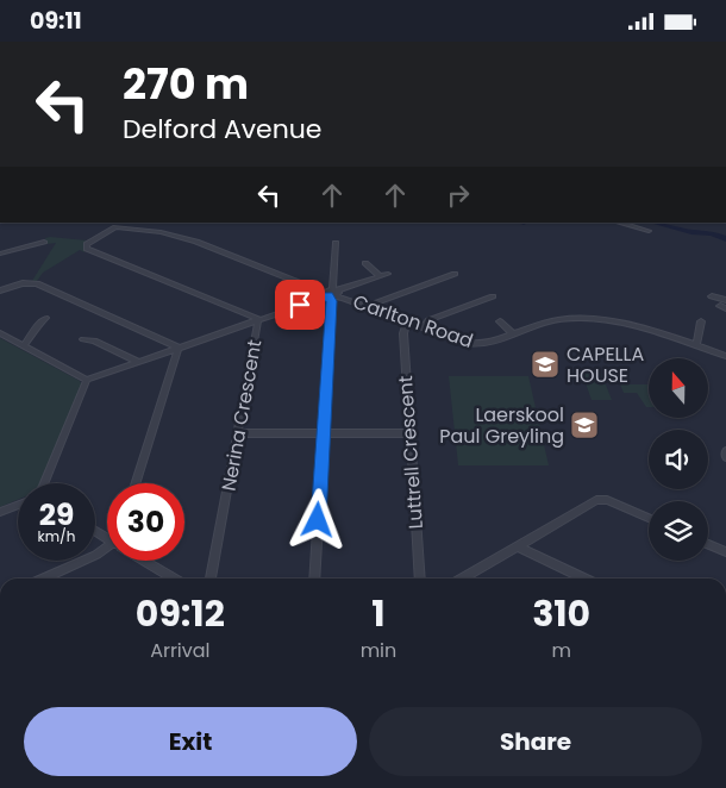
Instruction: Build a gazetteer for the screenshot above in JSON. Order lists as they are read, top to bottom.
{
  "streets": {
    "street": ["Carlton Road", "Nerina Crescent", "Luttrell Crescent"]
  },
  "crossings": [
    ["Carlton Road", "Nerina Crescent"],
    ["Carlton Road", "Luttrell Crescent"]
  ],
  "places": {
    "school or university": ["CAPELLA HOUSE", "Laerskool Paul Greyling"]
  },
  "north": "top",
  "page": {
    "status": "09:11",
    "turn": ["270 m", "Delford Avenue"],
    "speed": "29 km/h",
    "limit": "30",
    "eta": [
      "09:12",
      "Arrival",
      "1",
      "min",
      "310",
      "m"
    ],
    "buttons": ["Exit", "Share"]
  }
}
